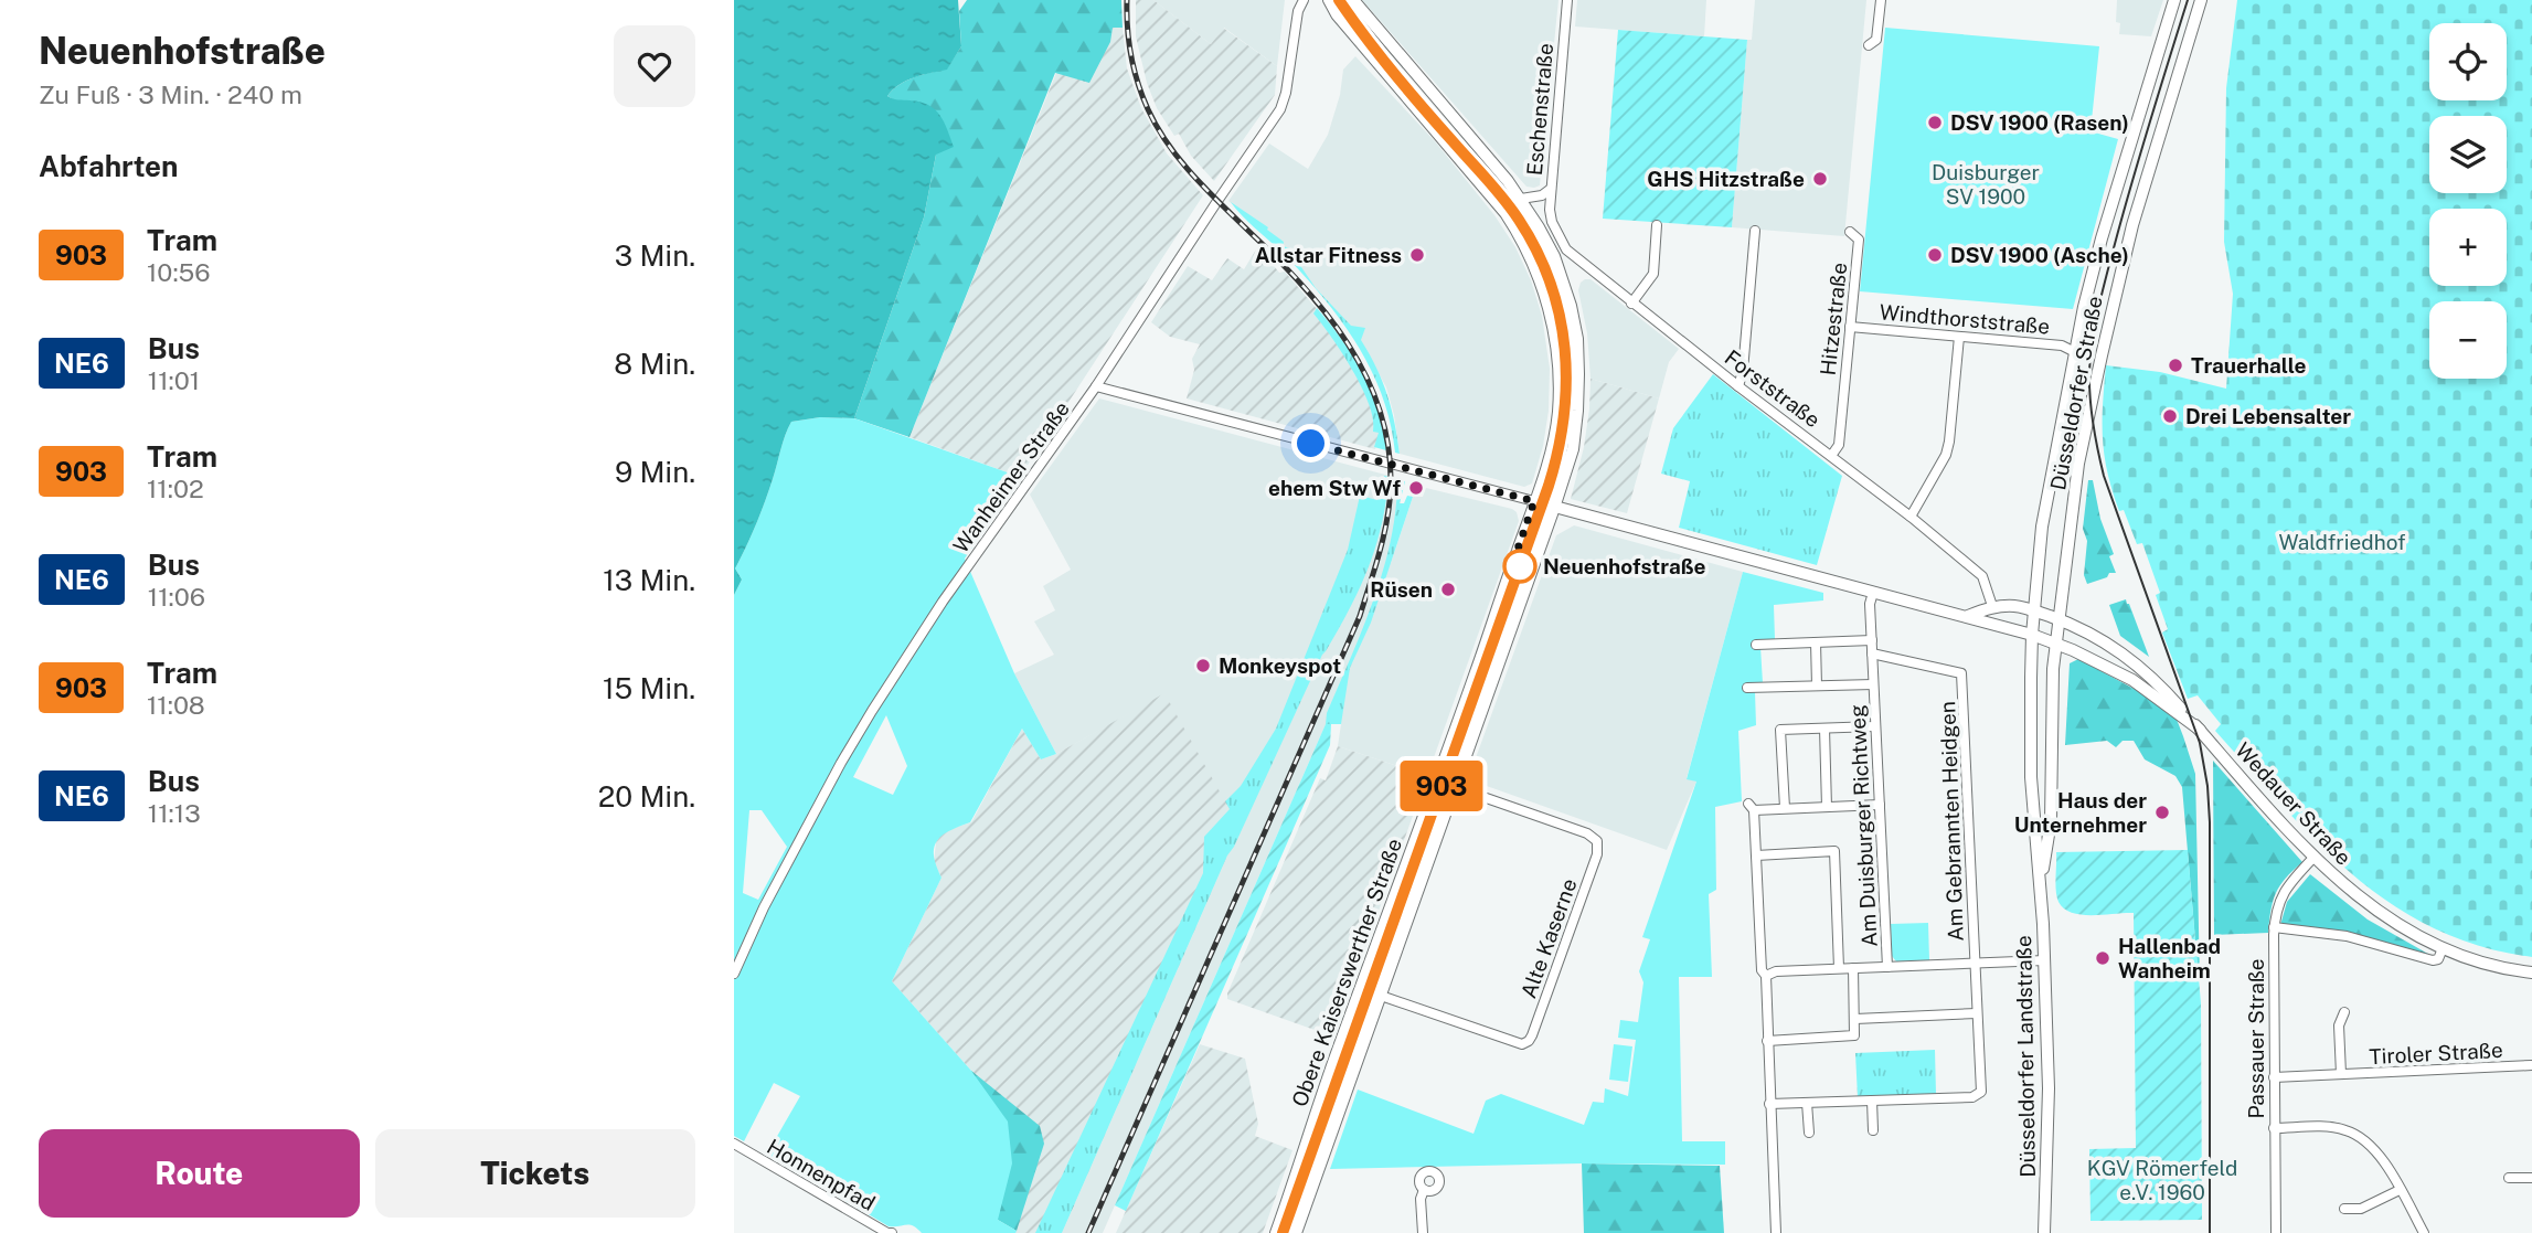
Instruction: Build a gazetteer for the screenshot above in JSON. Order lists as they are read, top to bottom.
{
  "streets": {
    "street": [
      "Eschenstraße",
      "Hitzestraße",
      "Windthorststraße",
      "Forststraße",
      "Düsseldorfer Straße",
      "Wanheimer Straße",
      "Wedauer Straße",
      "Am Gebrannten Heidgen",
      "Am Duisburger Richtweg",
      "Alte Kaserne",
      "Obere Kaiserswerther Straße",
      "Passauer Straße",
      "Tiroler Straße",
      "Düsseldorfer Landstraße",
      "Honnenpfad"
    ]
  },
  "crossings": [
    ["Eschenstraße", "Forststraße"],
    ["Eschenstraße", "Obere Kaiserswerther Straße"],
    ["Hitzestraße", "Windthorststraße"],
    ["Hitzestraße", "Forststraße"],
    ["Windthorststraße", "Düsseldorfer Straße"],
    ["Düsseldorfer Straße", "Wedauer Straße"],
    ["Düsseldorfer Straße", "Düsseldorfer Landstraße"],
    ["Wedauer Straße", "Passauer Straße"],
    ["Wedauer Straße", "Düsseldorfer Landstraße"],
    ["Am Gebrannten Heidgen", "Am Duisburger Richtweg"],
    ["Alte Kaserne", "Obere Kaiserswerther Straße"],
    ["Passauer Straße", "Tiroler Straße"]
  ],
  "parks": ["Duisburger SV 1900", "Waldfriedhof", "KGV Römerfeld e.V. 1960"],
  "places": [
    "DSV 1900 (Rasen)",
    "GHS Hitzstraße",
    "Allstar Fitness",
    "DSV 1900 (Asche)",
    "Trauerhalle",
    "Drei Lebensalter",
    "ehem Stw Wf",
    "Neuenhofstraße",
    "Rüsen",
    "Monkeyspot",
    "Haus der Unternehmer",
    "Hallenbad Wanheim"
  ],
  "lines": ["tram line 903"],
  "page": {
    "heading": [
      ["Neuenhofstraße", "Zu Fuß · 3 Min. · 240 m"],
      "Abfahrten"
    ],
    "on_map": "903",
    "map_buttons": ["+", "−"],
    "list": [
      {
        "mark": "903",
        "name": "Tram",
        "note": "10:56",
        "value": "3 Min."
      },
      {
        "mark": "NE6",
        "name": "Bus",
        "note": "11:01",
        "value": "8 Min."
      },
      {
        "mark": "903",
        "name": "Tram",
        "note": "11:02",
        "value": "9 Min."
      },
      {
        "mark": "NE6",
        "name": "Bus",
        "note": "11:06",
        "value": "13 Min."
      },
      {
        "mark": "903",
        "name": "Tram",
        "note": "11:08",
        "value": "15 Min."
      },
      {
        "mark": "NE6",
        "name": "Bus",
        "note": "11:13",
        "value": "20 Min."
      }
    ],
    "buttons": ["Route", "Tickets"]
  }
}
